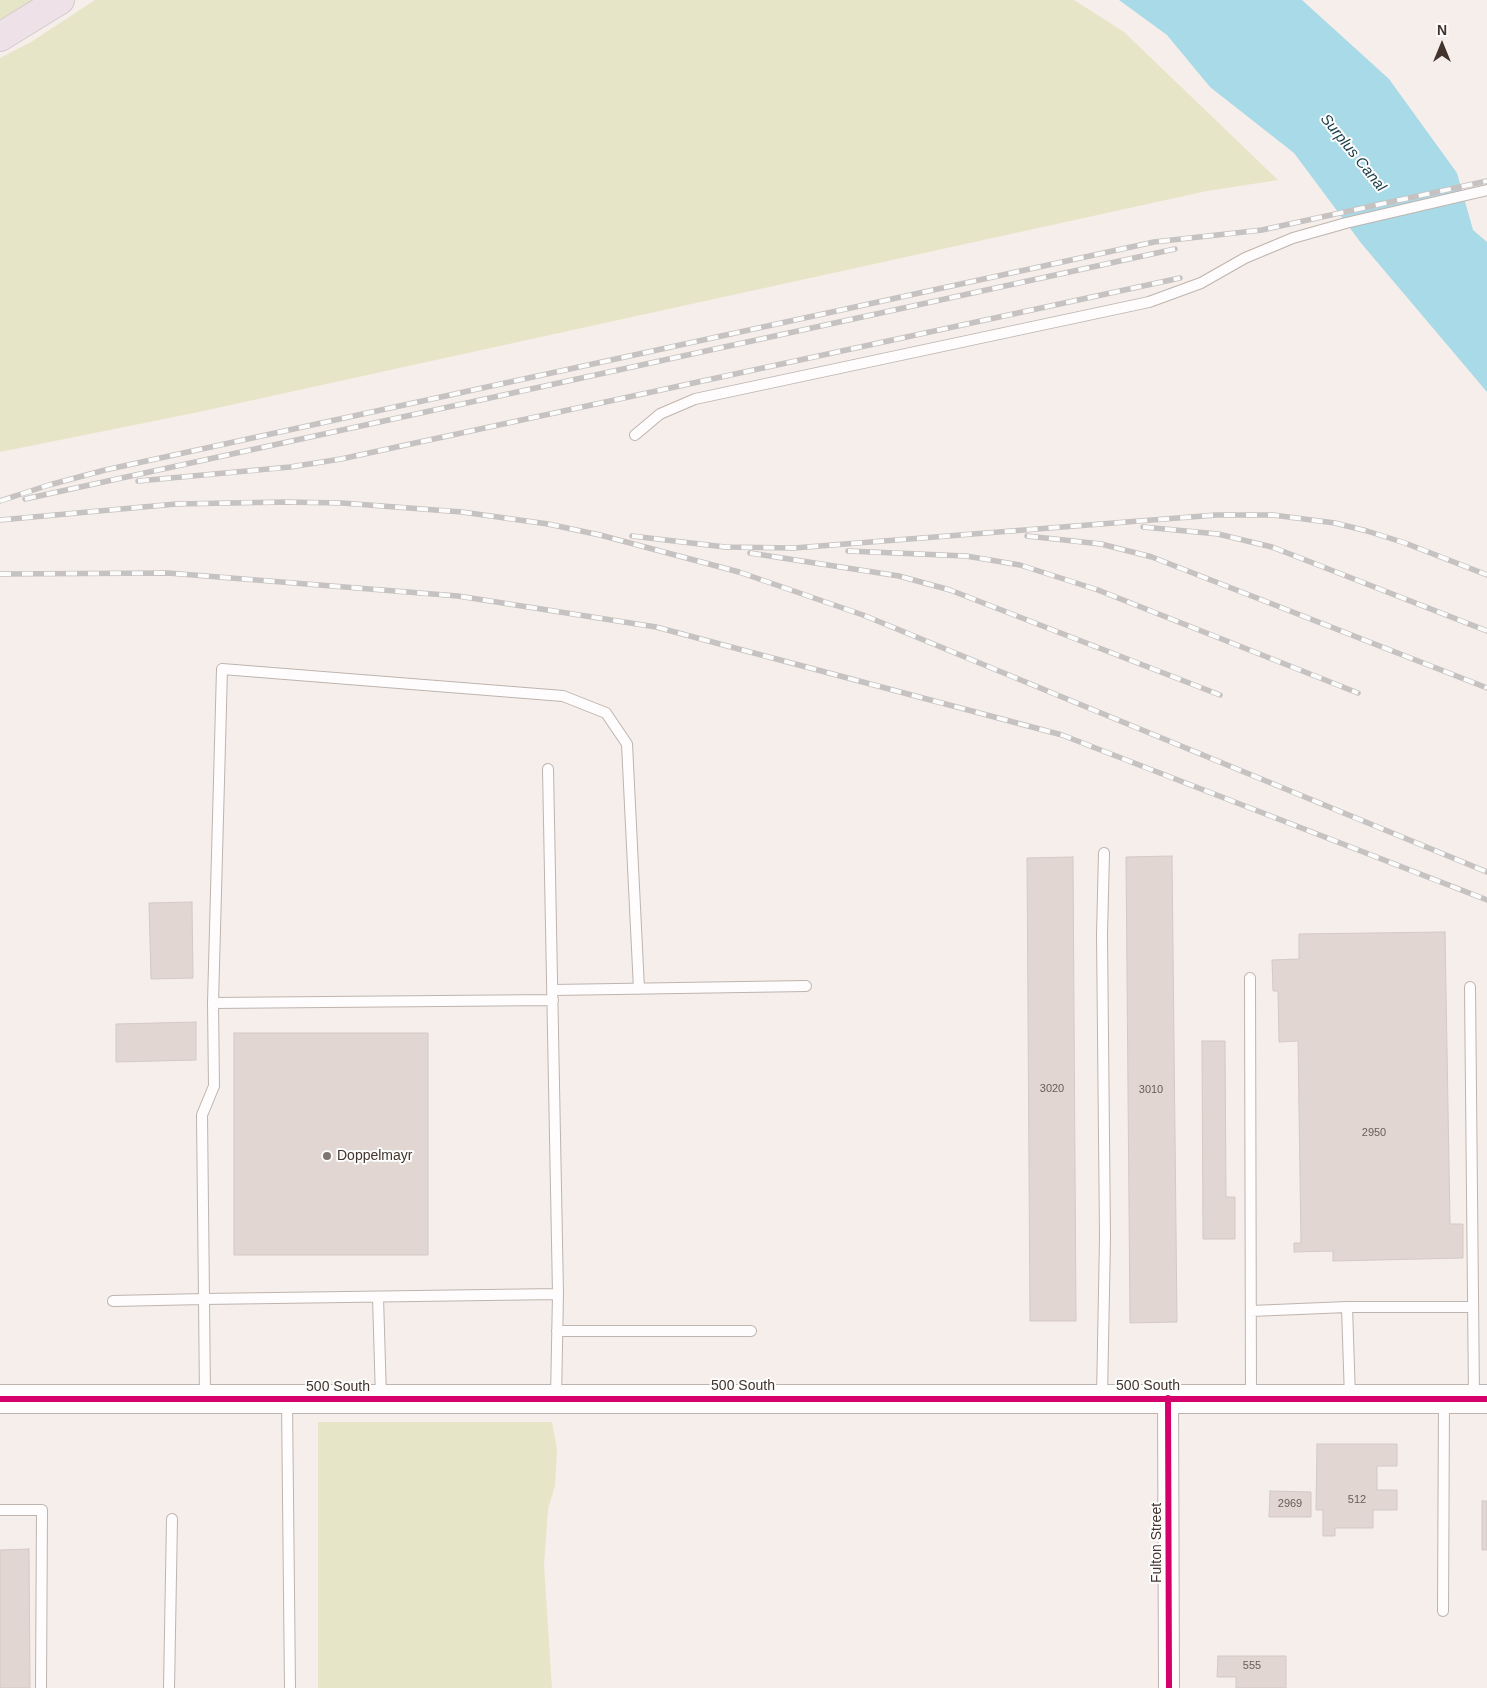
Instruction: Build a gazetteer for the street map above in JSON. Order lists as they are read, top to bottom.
{
  "streets": {
    "street": ["500 South", "Fulton Street"]
  },
  "crossings": [
    ["500 South", "Fulton Street"]
  ],
  "water": ["Surplus Canal"],
  "places": ["Doppelmayr"],
  "house_numbers": [
    "3020",
    "3010",
    "2950",
    "512",
    "2969",
    "555"
  ],
  "north": "top"
}
